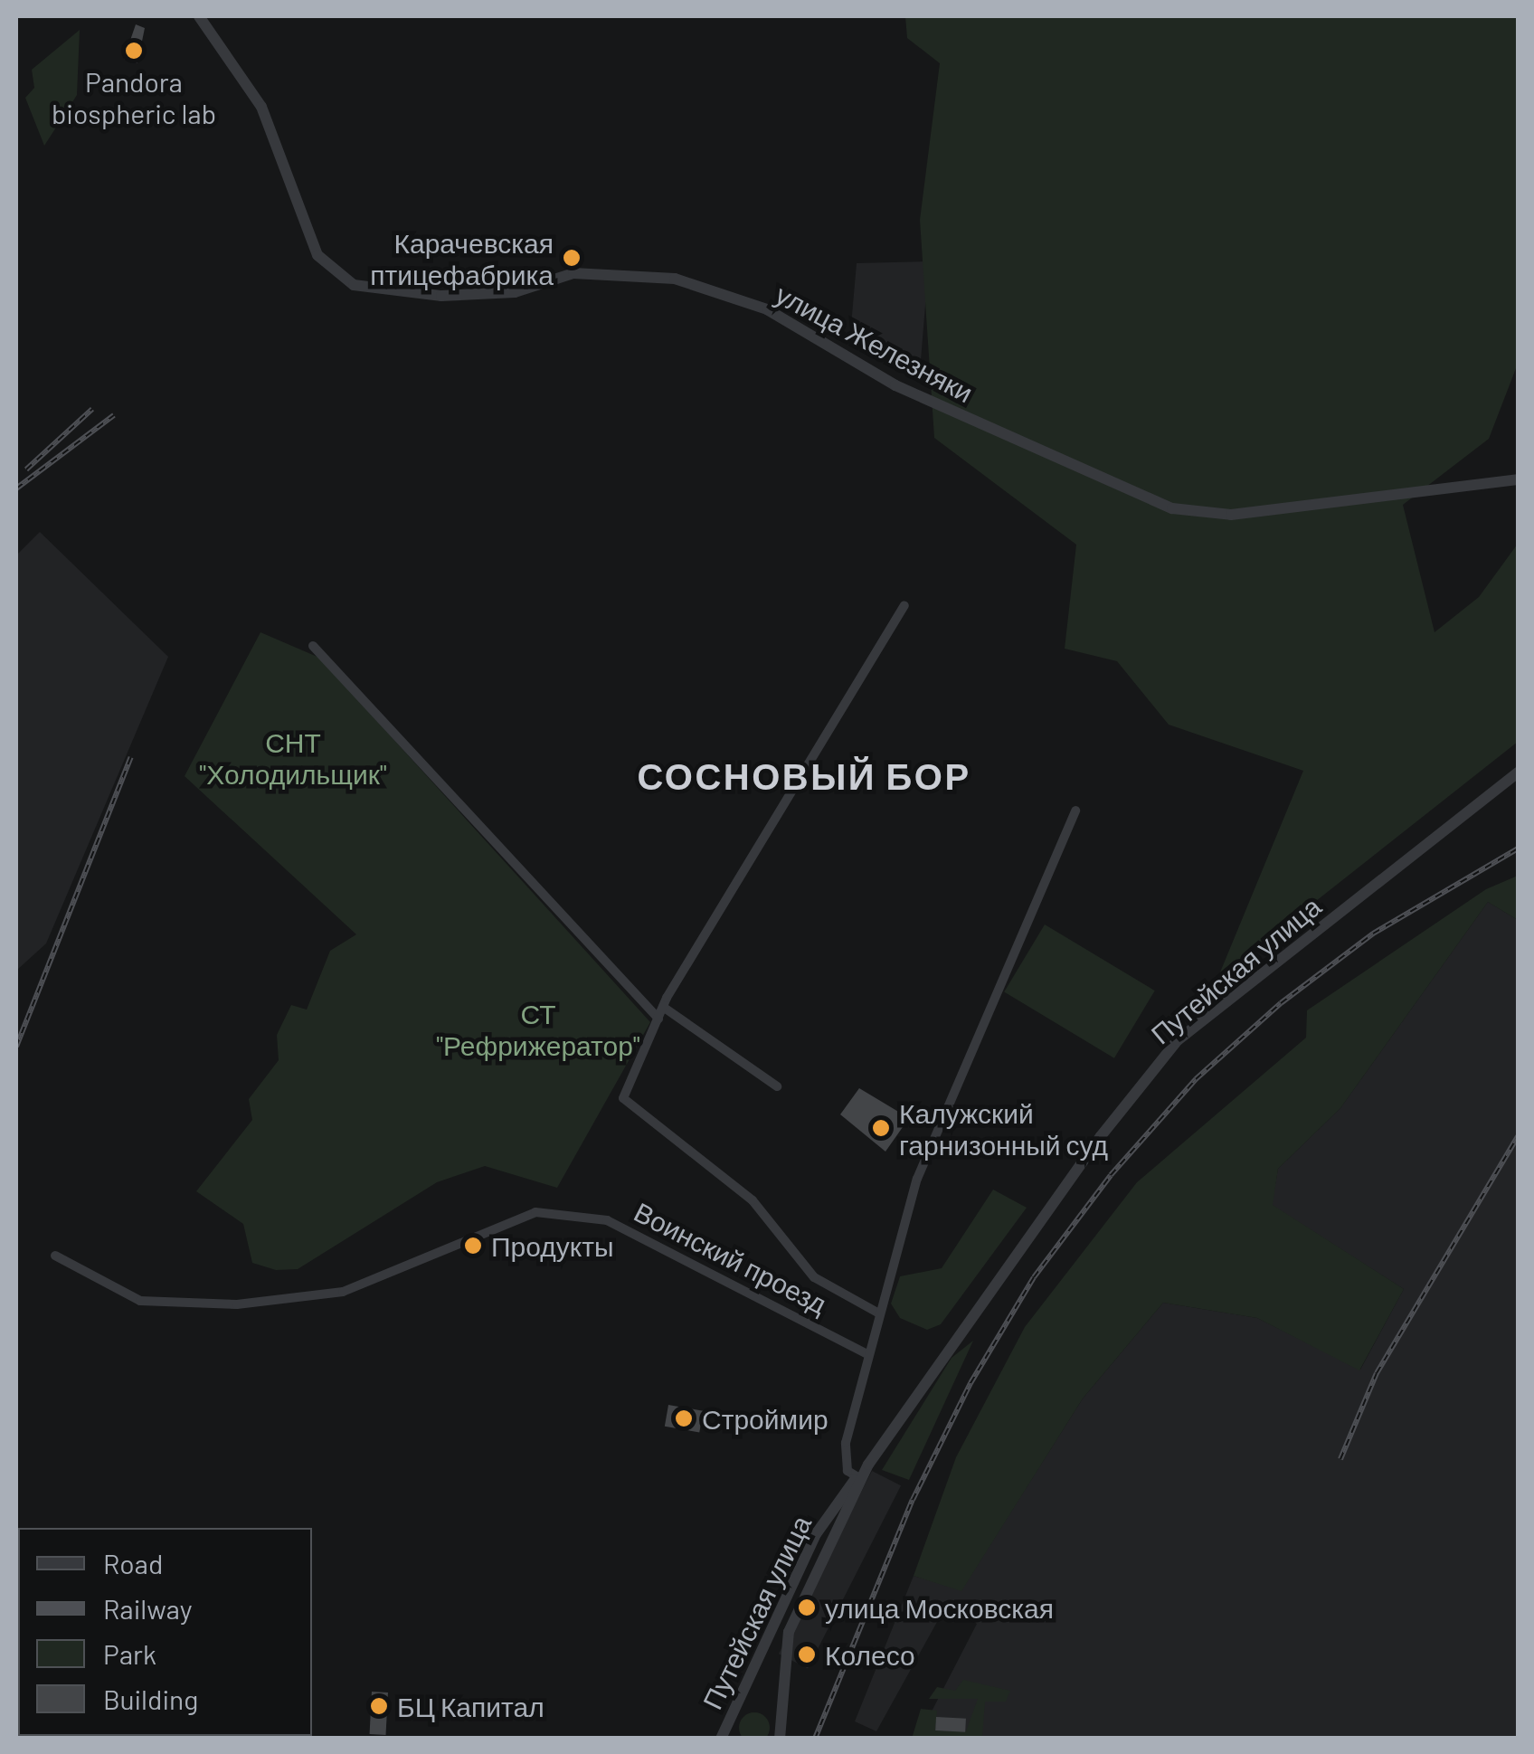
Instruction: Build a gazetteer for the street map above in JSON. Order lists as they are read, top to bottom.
{
  "streets": {
    "street": ["улица Железняки", "Путейская улица", "Воинский проезд"]
  },
  "districts": ["СОСНОВЫЙ БОР"],
  "parks": ["СНТ \"Холодильщик\"", "СТ \"Рефрижератор\""],
  "places": [
    "Pandora biospheric lab",
    "Карачевская птицефабрика",
    "Калужский гарнизонный суд",
    "Продукты",
    "Строймир",
    "улица Московская",
    "Колесо",
    "БЦ Капитал"
  ],
  "legend": [
    "Road",
    "Railway",
    "Park",
    "Building"
  ]
}
